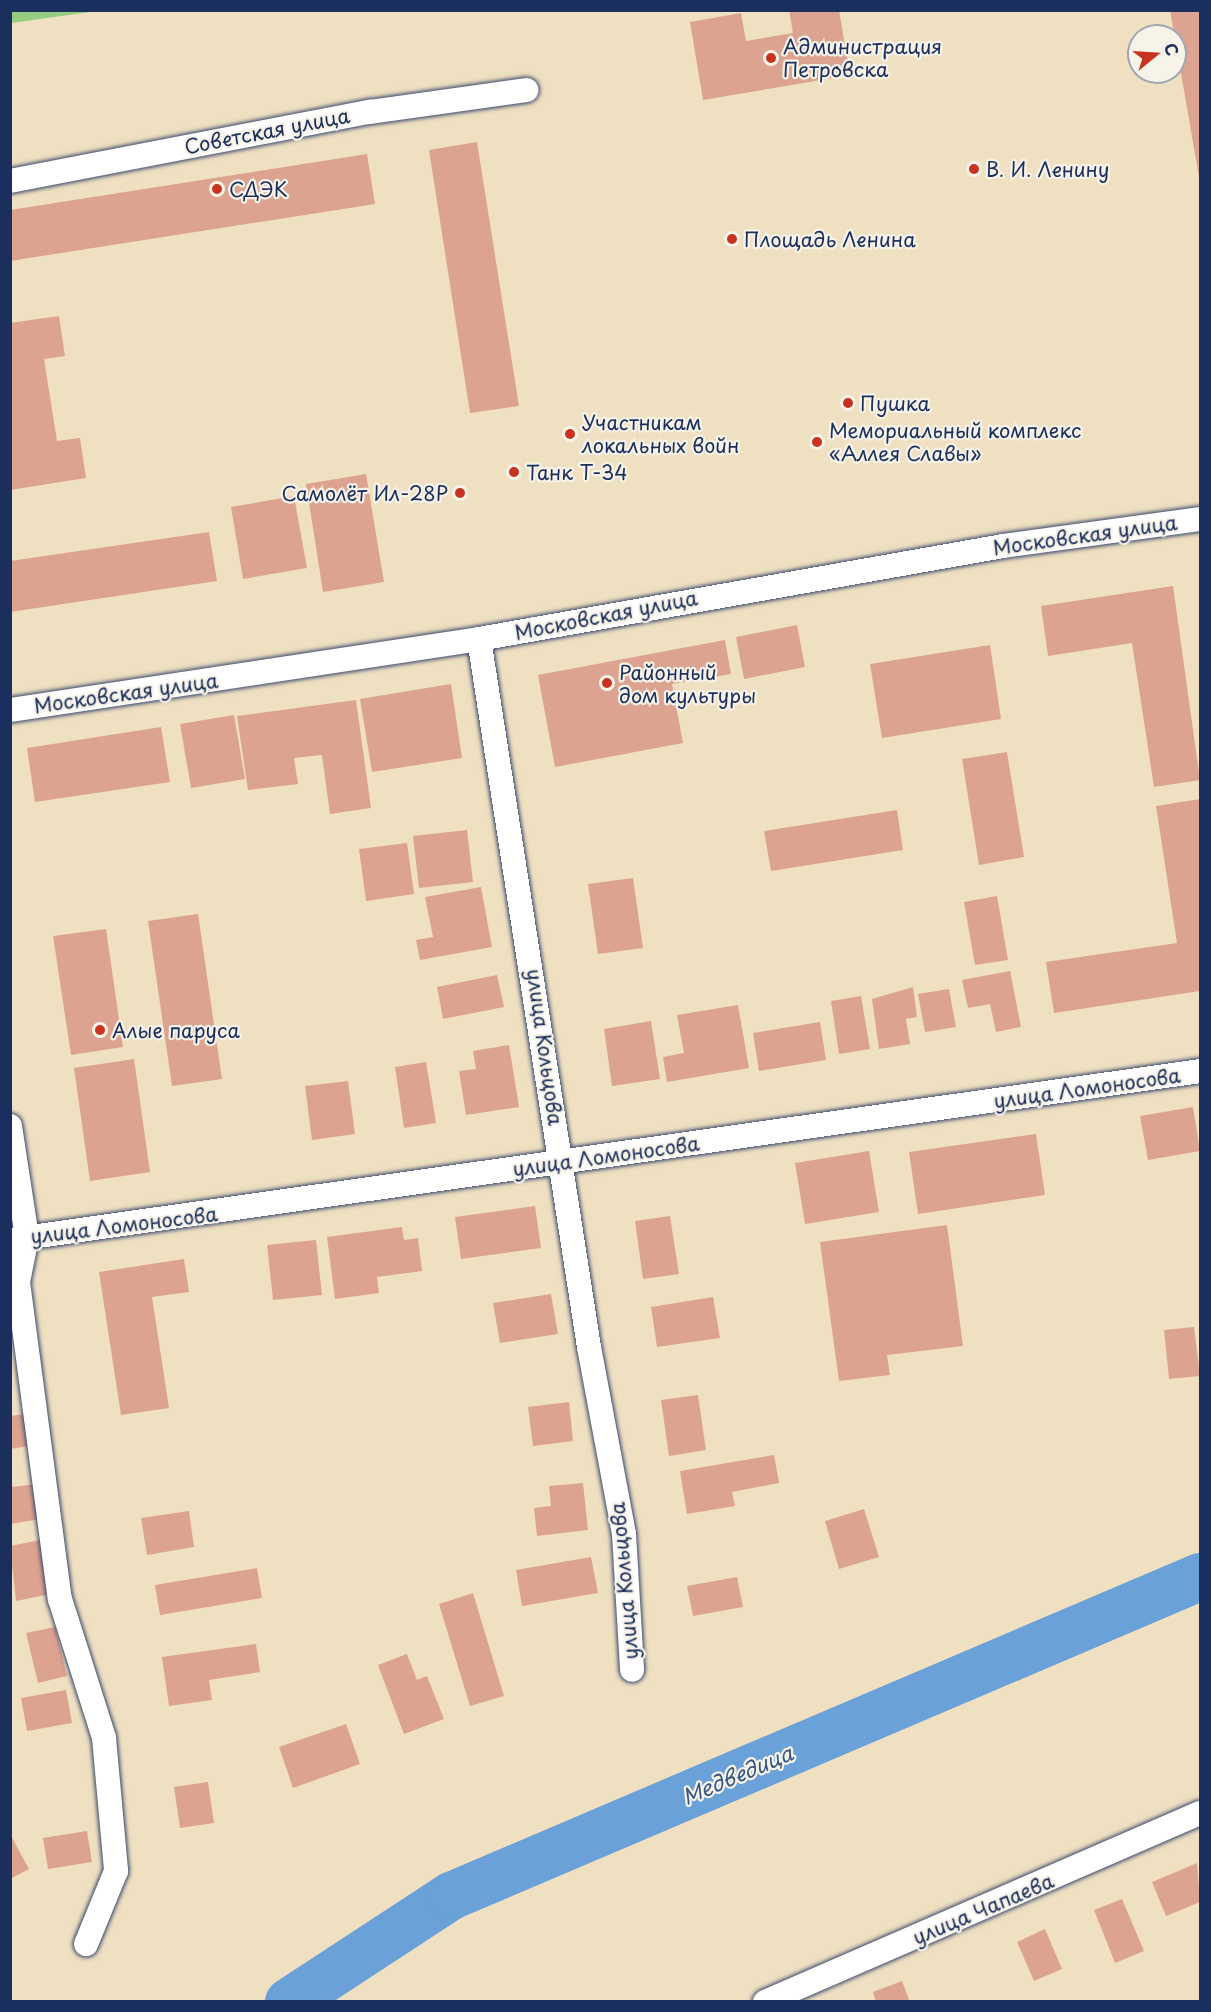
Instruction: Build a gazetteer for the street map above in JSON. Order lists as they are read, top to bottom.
{
  "streets": {
    "street": [
      "Советская улица",
      "Московская улица",
      "улица Кольцова",
      "улица Ломоносова",
      "улица Чапаева"
    ]
  },
  "crossings": [
    ["Московская улица", "улица Кольцова"],
    ["улица Кольцова", "улица Ломоносова"]
  ],
  "water": ["Медведица"],
  "places": [
    "Администрация Петровска",
    "В. И. Ленину",
    "СДЭК",
    "Площадь Ленина",
    "Пушка",
    "Участникам локальных войн",
    "Мемориальный комплекс «Аллея Славы»",
    "Танк Т-34",
    "Самолёт Ил-28Р",
    "Районный дом культуры",
    "Алые паруса"
  ],
  "north": "right"
}
